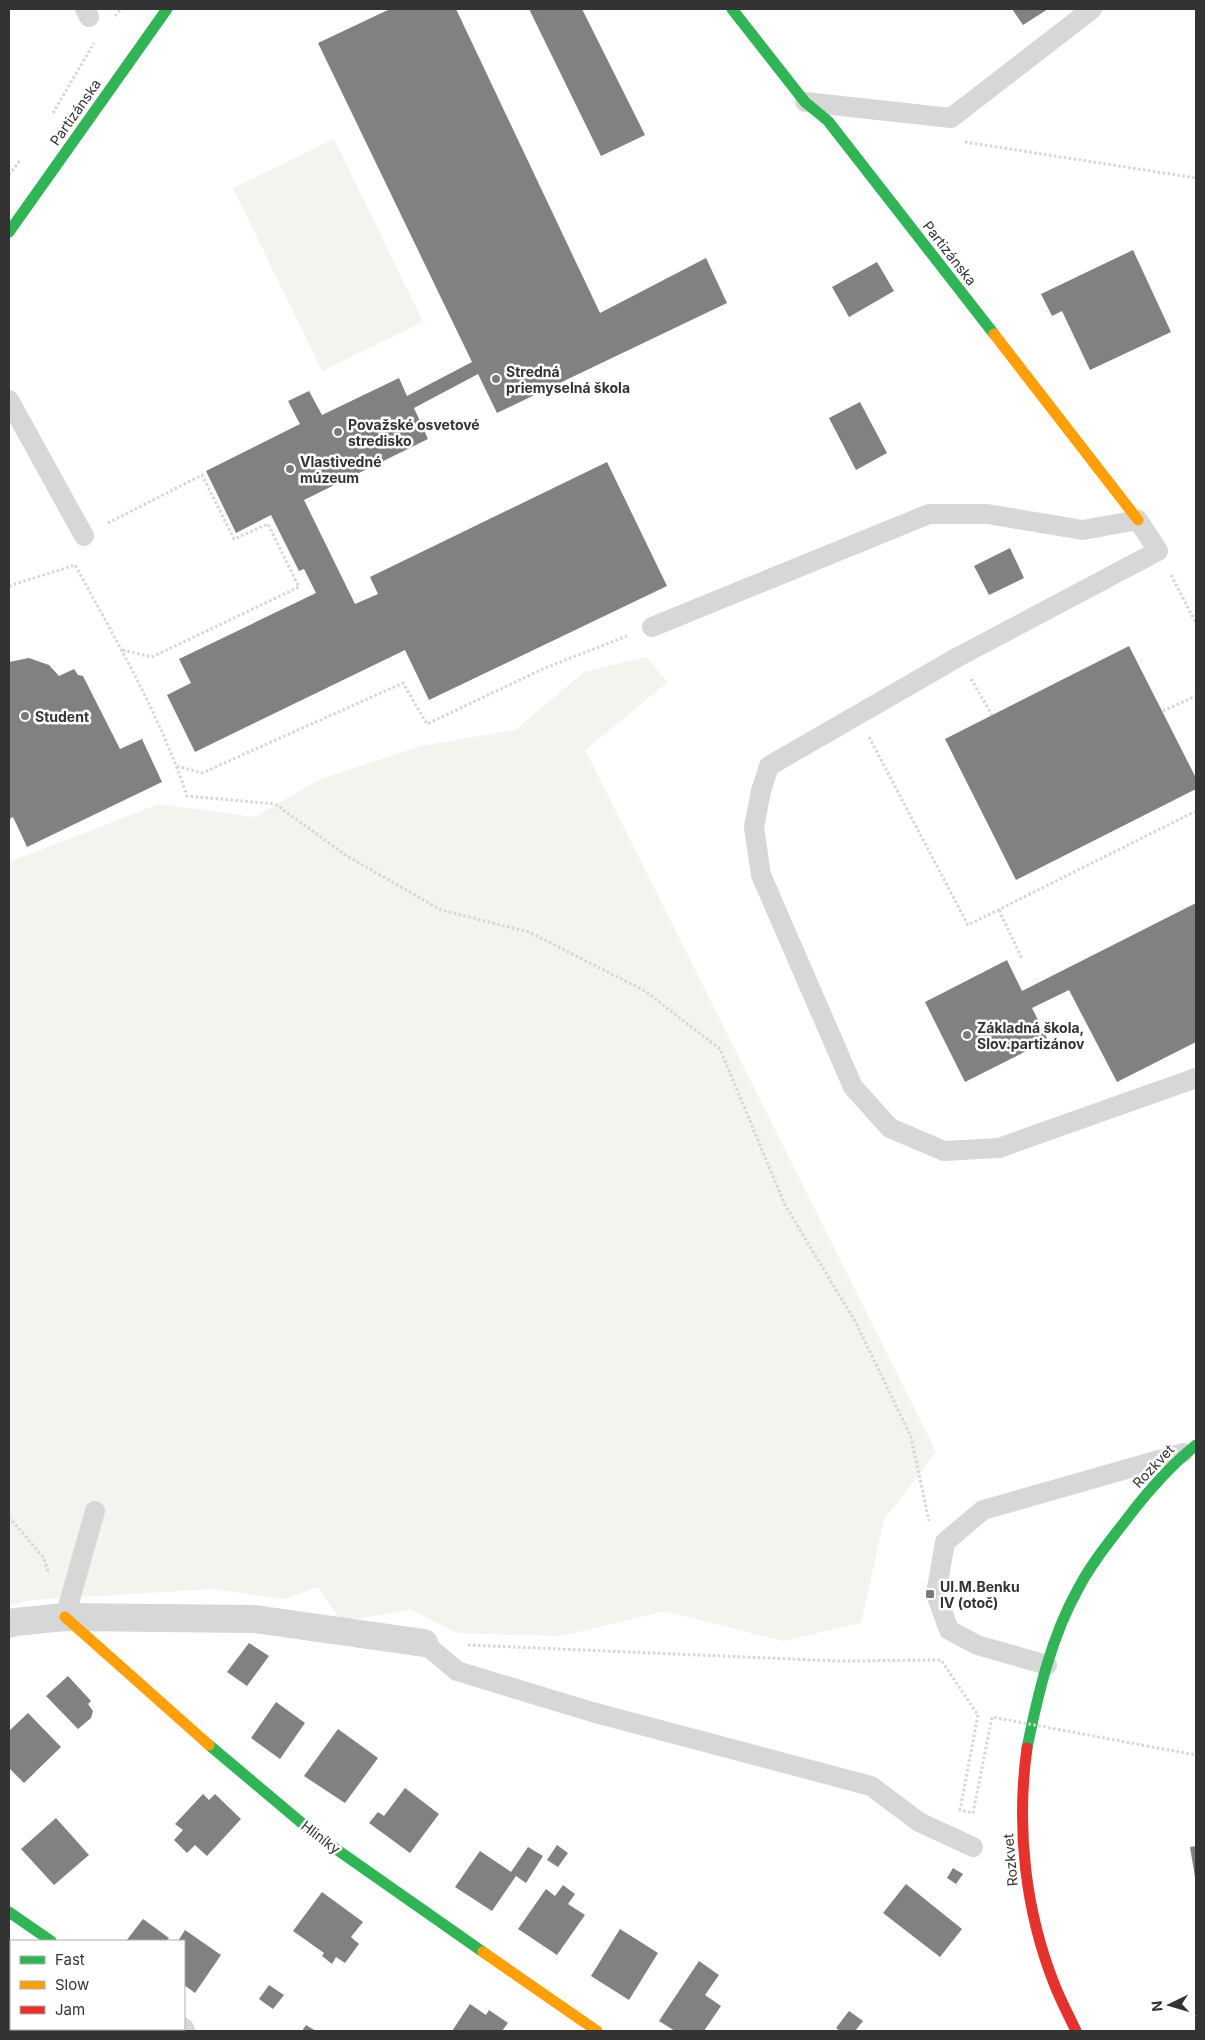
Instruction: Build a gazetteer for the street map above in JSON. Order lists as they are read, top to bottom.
{
  "streets": {
    "street": ["Partizánska", "Rozkvet", "Hliníky"]
  },
  "places": {
    "other": [
      "Stredná priemyselná škola",
      "Považské osvetové stredisko",
      "Vlastivedné múzeum",
      "Student",
      "Základná škola, Slov.partizánov"
    ],
    "transit": ["Ul.M.Benku IV (otoč)"]
  },
  "legend": ["Fast", "Slow", "Jam"],
  "north": "left"
}
